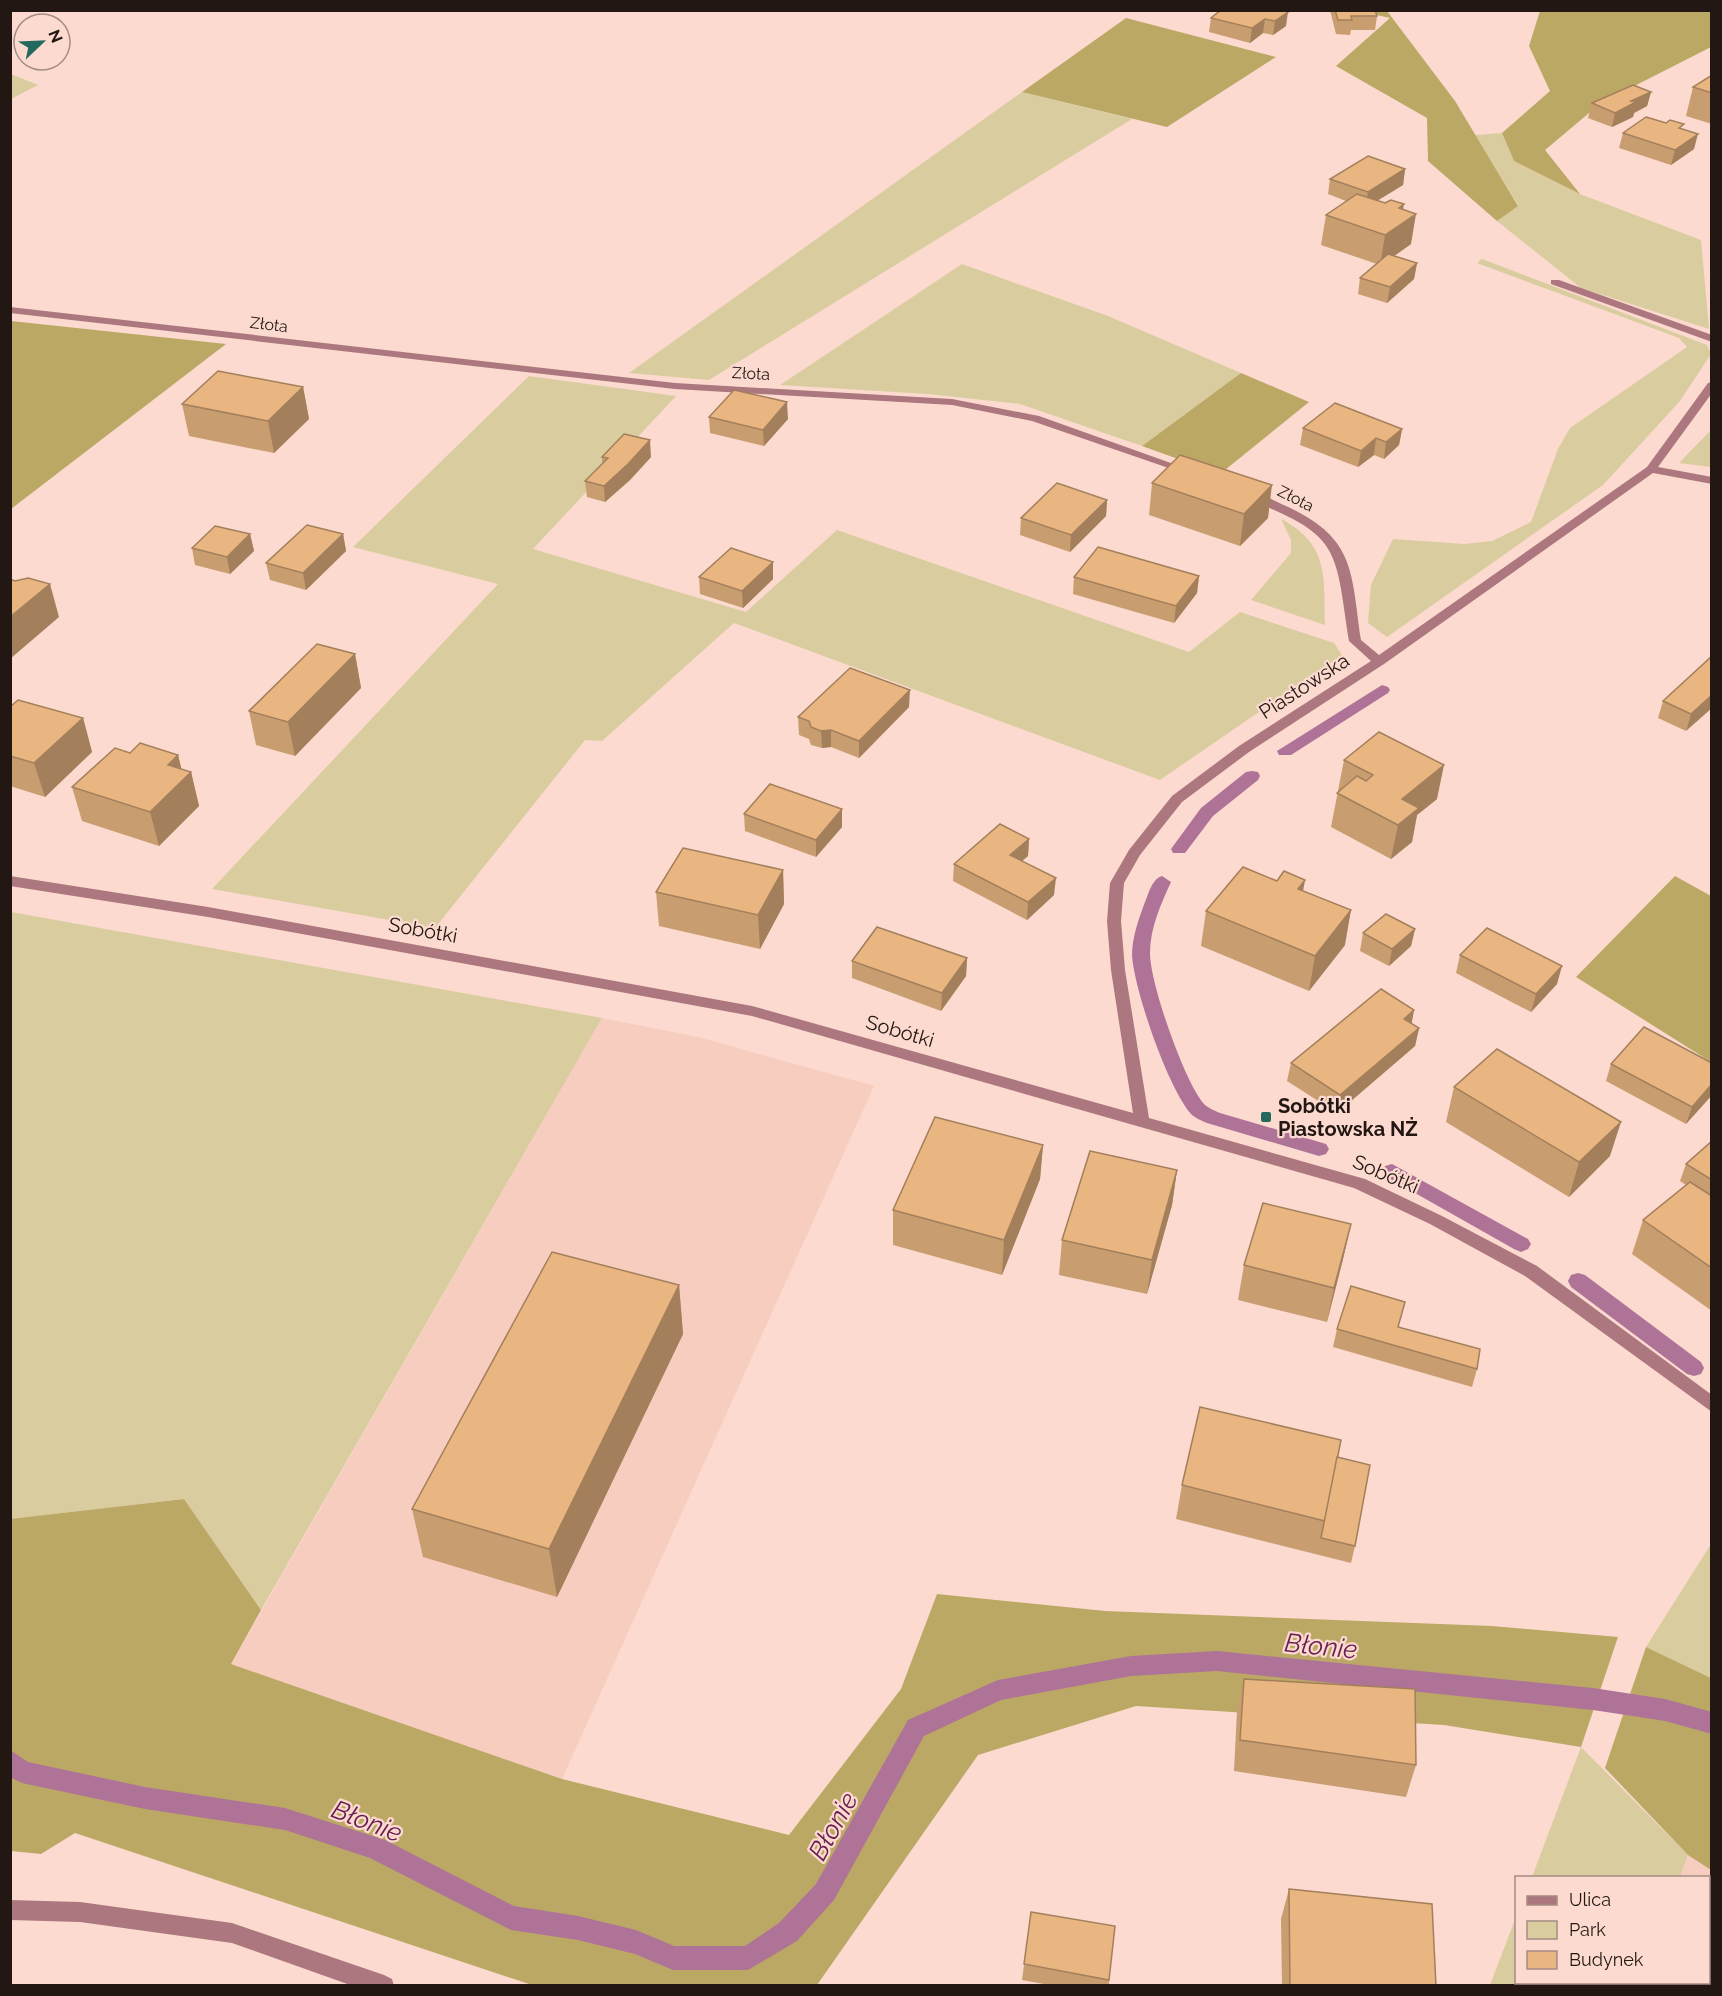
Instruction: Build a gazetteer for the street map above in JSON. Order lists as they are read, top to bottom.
{
  "streets": {
    "street": ["Złota", "Piastowska", "Sobótki"]
  },
  "crossings": [
    ["Złota", "Piastowska"],
    ["Piastowska", "Sobótki"]
  ],
  "water": ["Błonie"],
  "places": {
    "transit": ["Sobótki Piastowska NŻ"]
  },
  "legend": ["Ulica", "Park", "Budynek"],
  "north": "top right"
}
